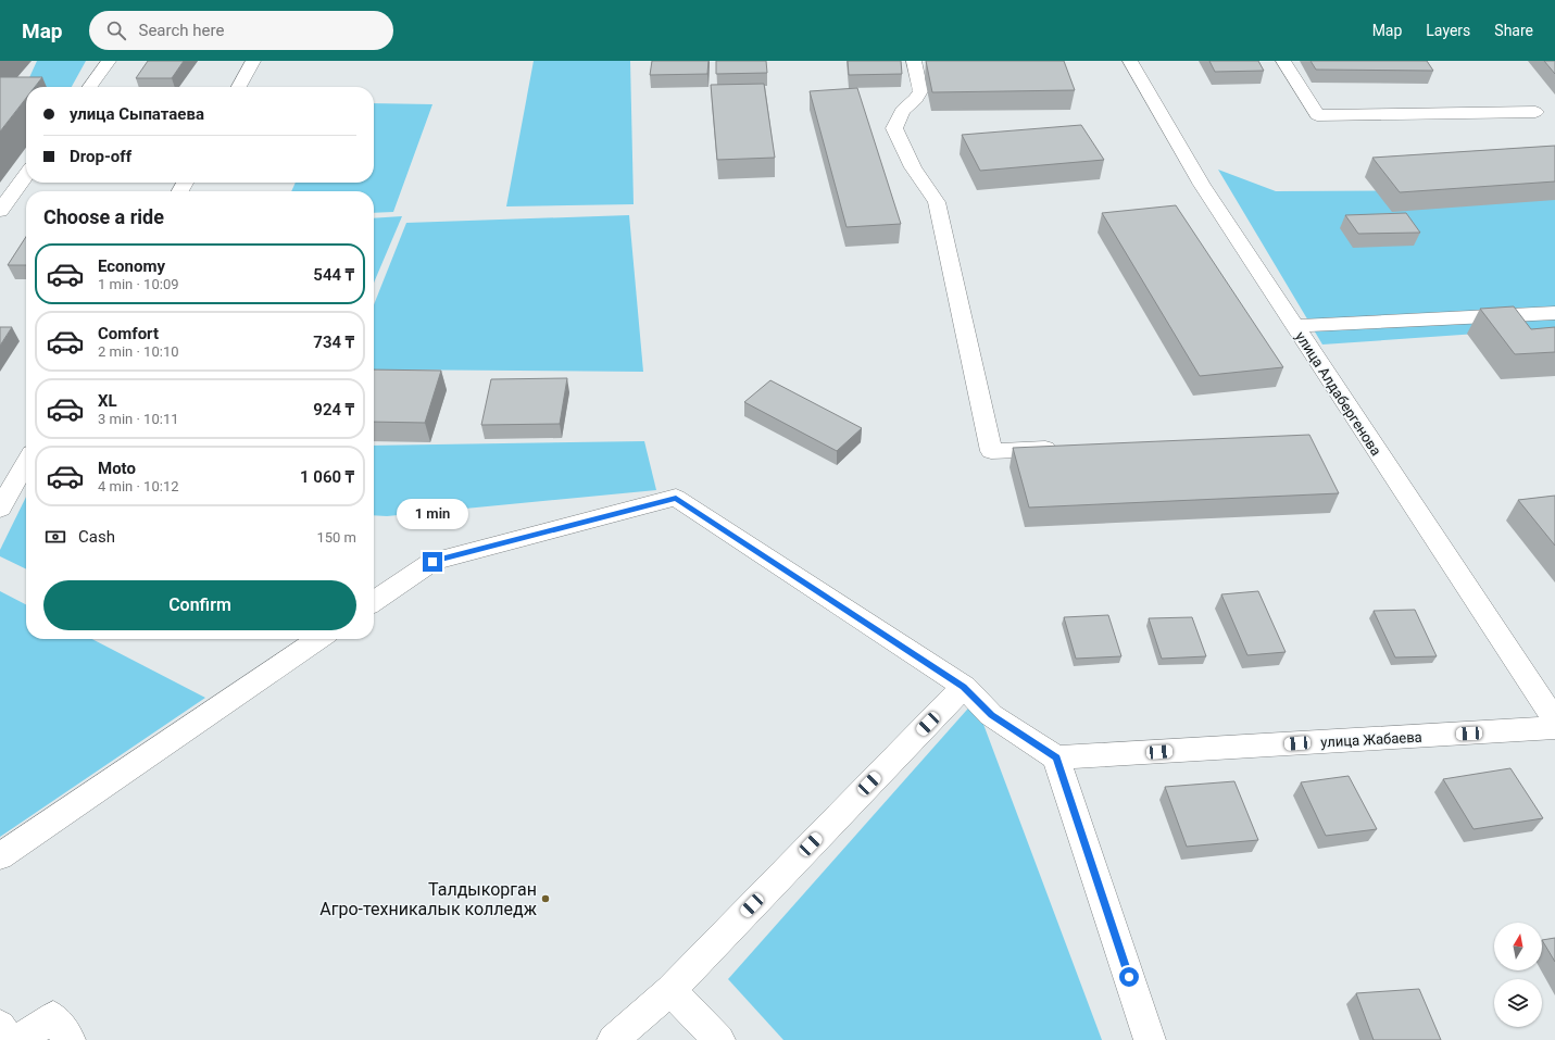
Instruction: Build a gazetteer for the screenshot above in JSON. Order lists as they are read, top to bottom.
{
  "streets": {
    "street": ["улица Алдабергенова", "улица Жабаева"]
  },
  "places": ["Талдыкорган Агро-техникалык колледж"],
  "north": "top",
  "page": {
    "header": "Map",
    "search": "Search here",
    "nav": ["Map", "Layers", "Share"],
    "banner": ["улица Сыпатаева", "Drop-off"],
    "heading": "Choose a ride",
    "list": [
      {
        "name": "Economy",
        "note": "1 min · 10:09",
        "value": "544 ₸"
      },
      {
        "name": "Comfort",
        "note": "2 min · 10:10",
        "value": "734 ₸"
      },
      {
        "name": "XL",
        "note": "3 min · 10:11",
        "value": "924 ₸"
      },
      {
        "name": "Moto",
        "note": "4 min · 10:12",
        "value": "1 060 ₸"
      }
    ],
    "bubble": "1 min",
    "pay": ["Cash", "150 m"],
    "buttons": "Confirm"
  }
}
